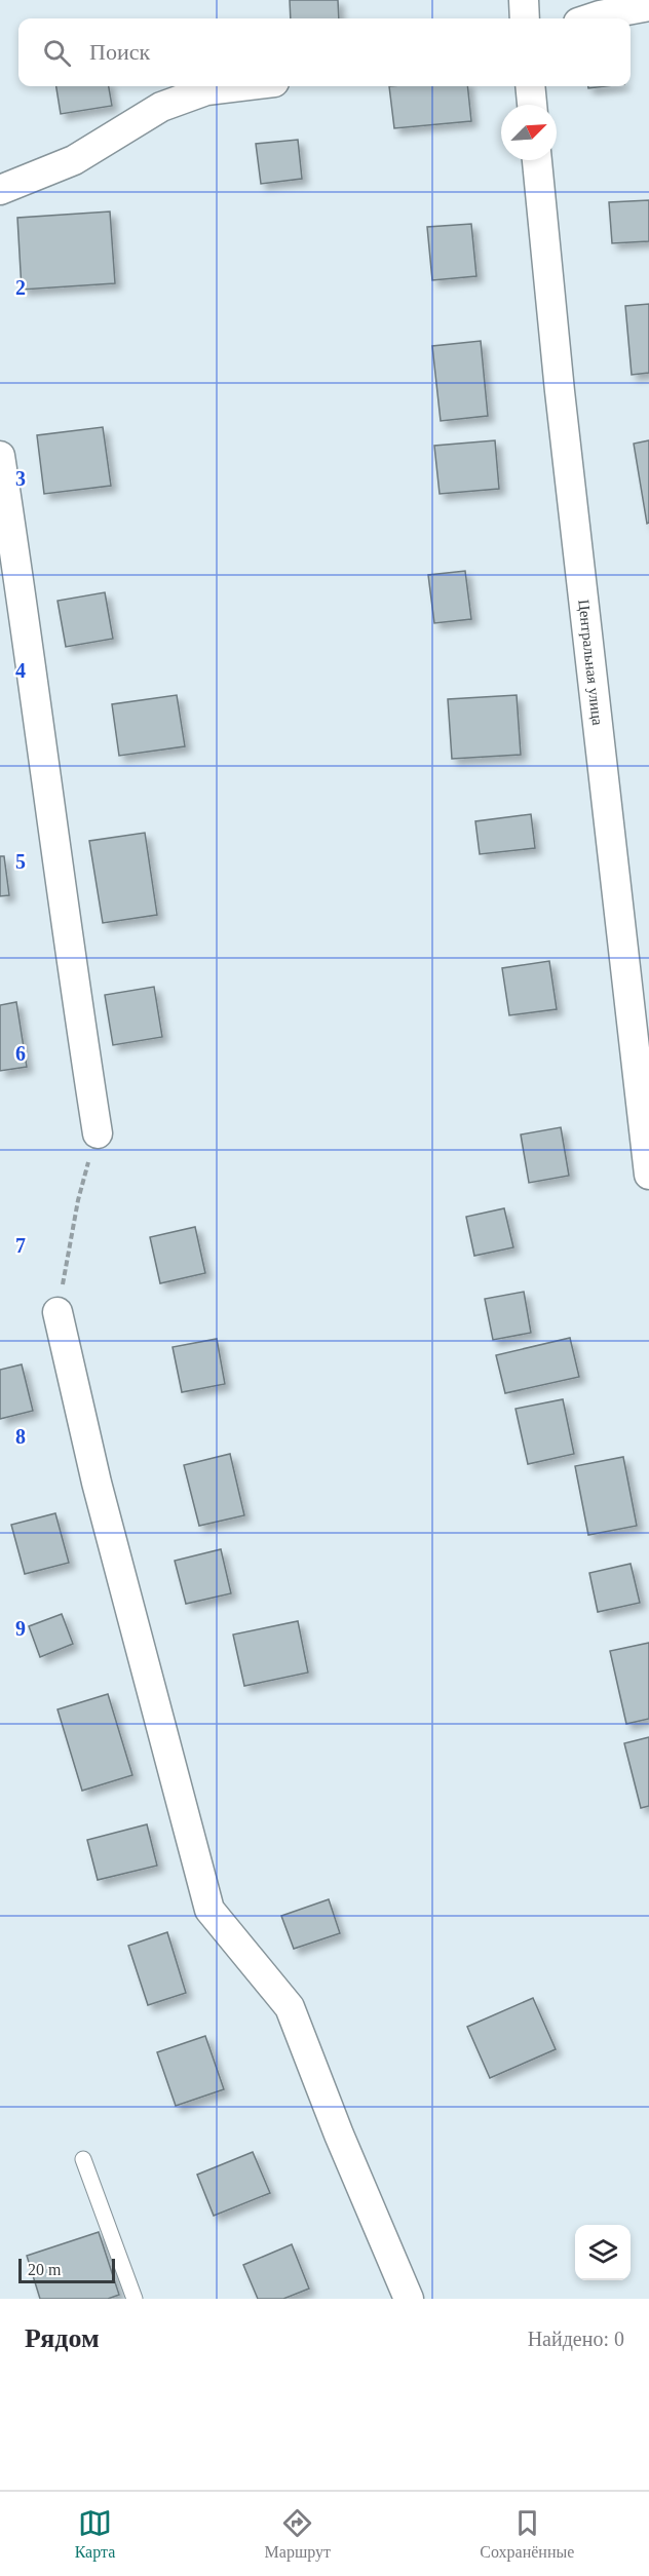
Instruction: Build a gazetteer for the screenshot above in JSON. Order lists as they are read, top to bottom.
{
  "streets": {
    "street": ["Центральная улица"]
  },
  "scale_bar": "20 m",
  "north": "top right",
  "page": {
    "search": "Поиск",
    "scale": "20 m",
    "heading": ["Рядом", "Найдено: 0"],
    "nav": ["Карта", "Маршрут", "Сохранённые"]
  },
  "grid": {
    "rows": [
      "2",
      "3",
      "4",
      "5",
      "6",
      "7",
      "8",
      "9"
    ]
  }
}
